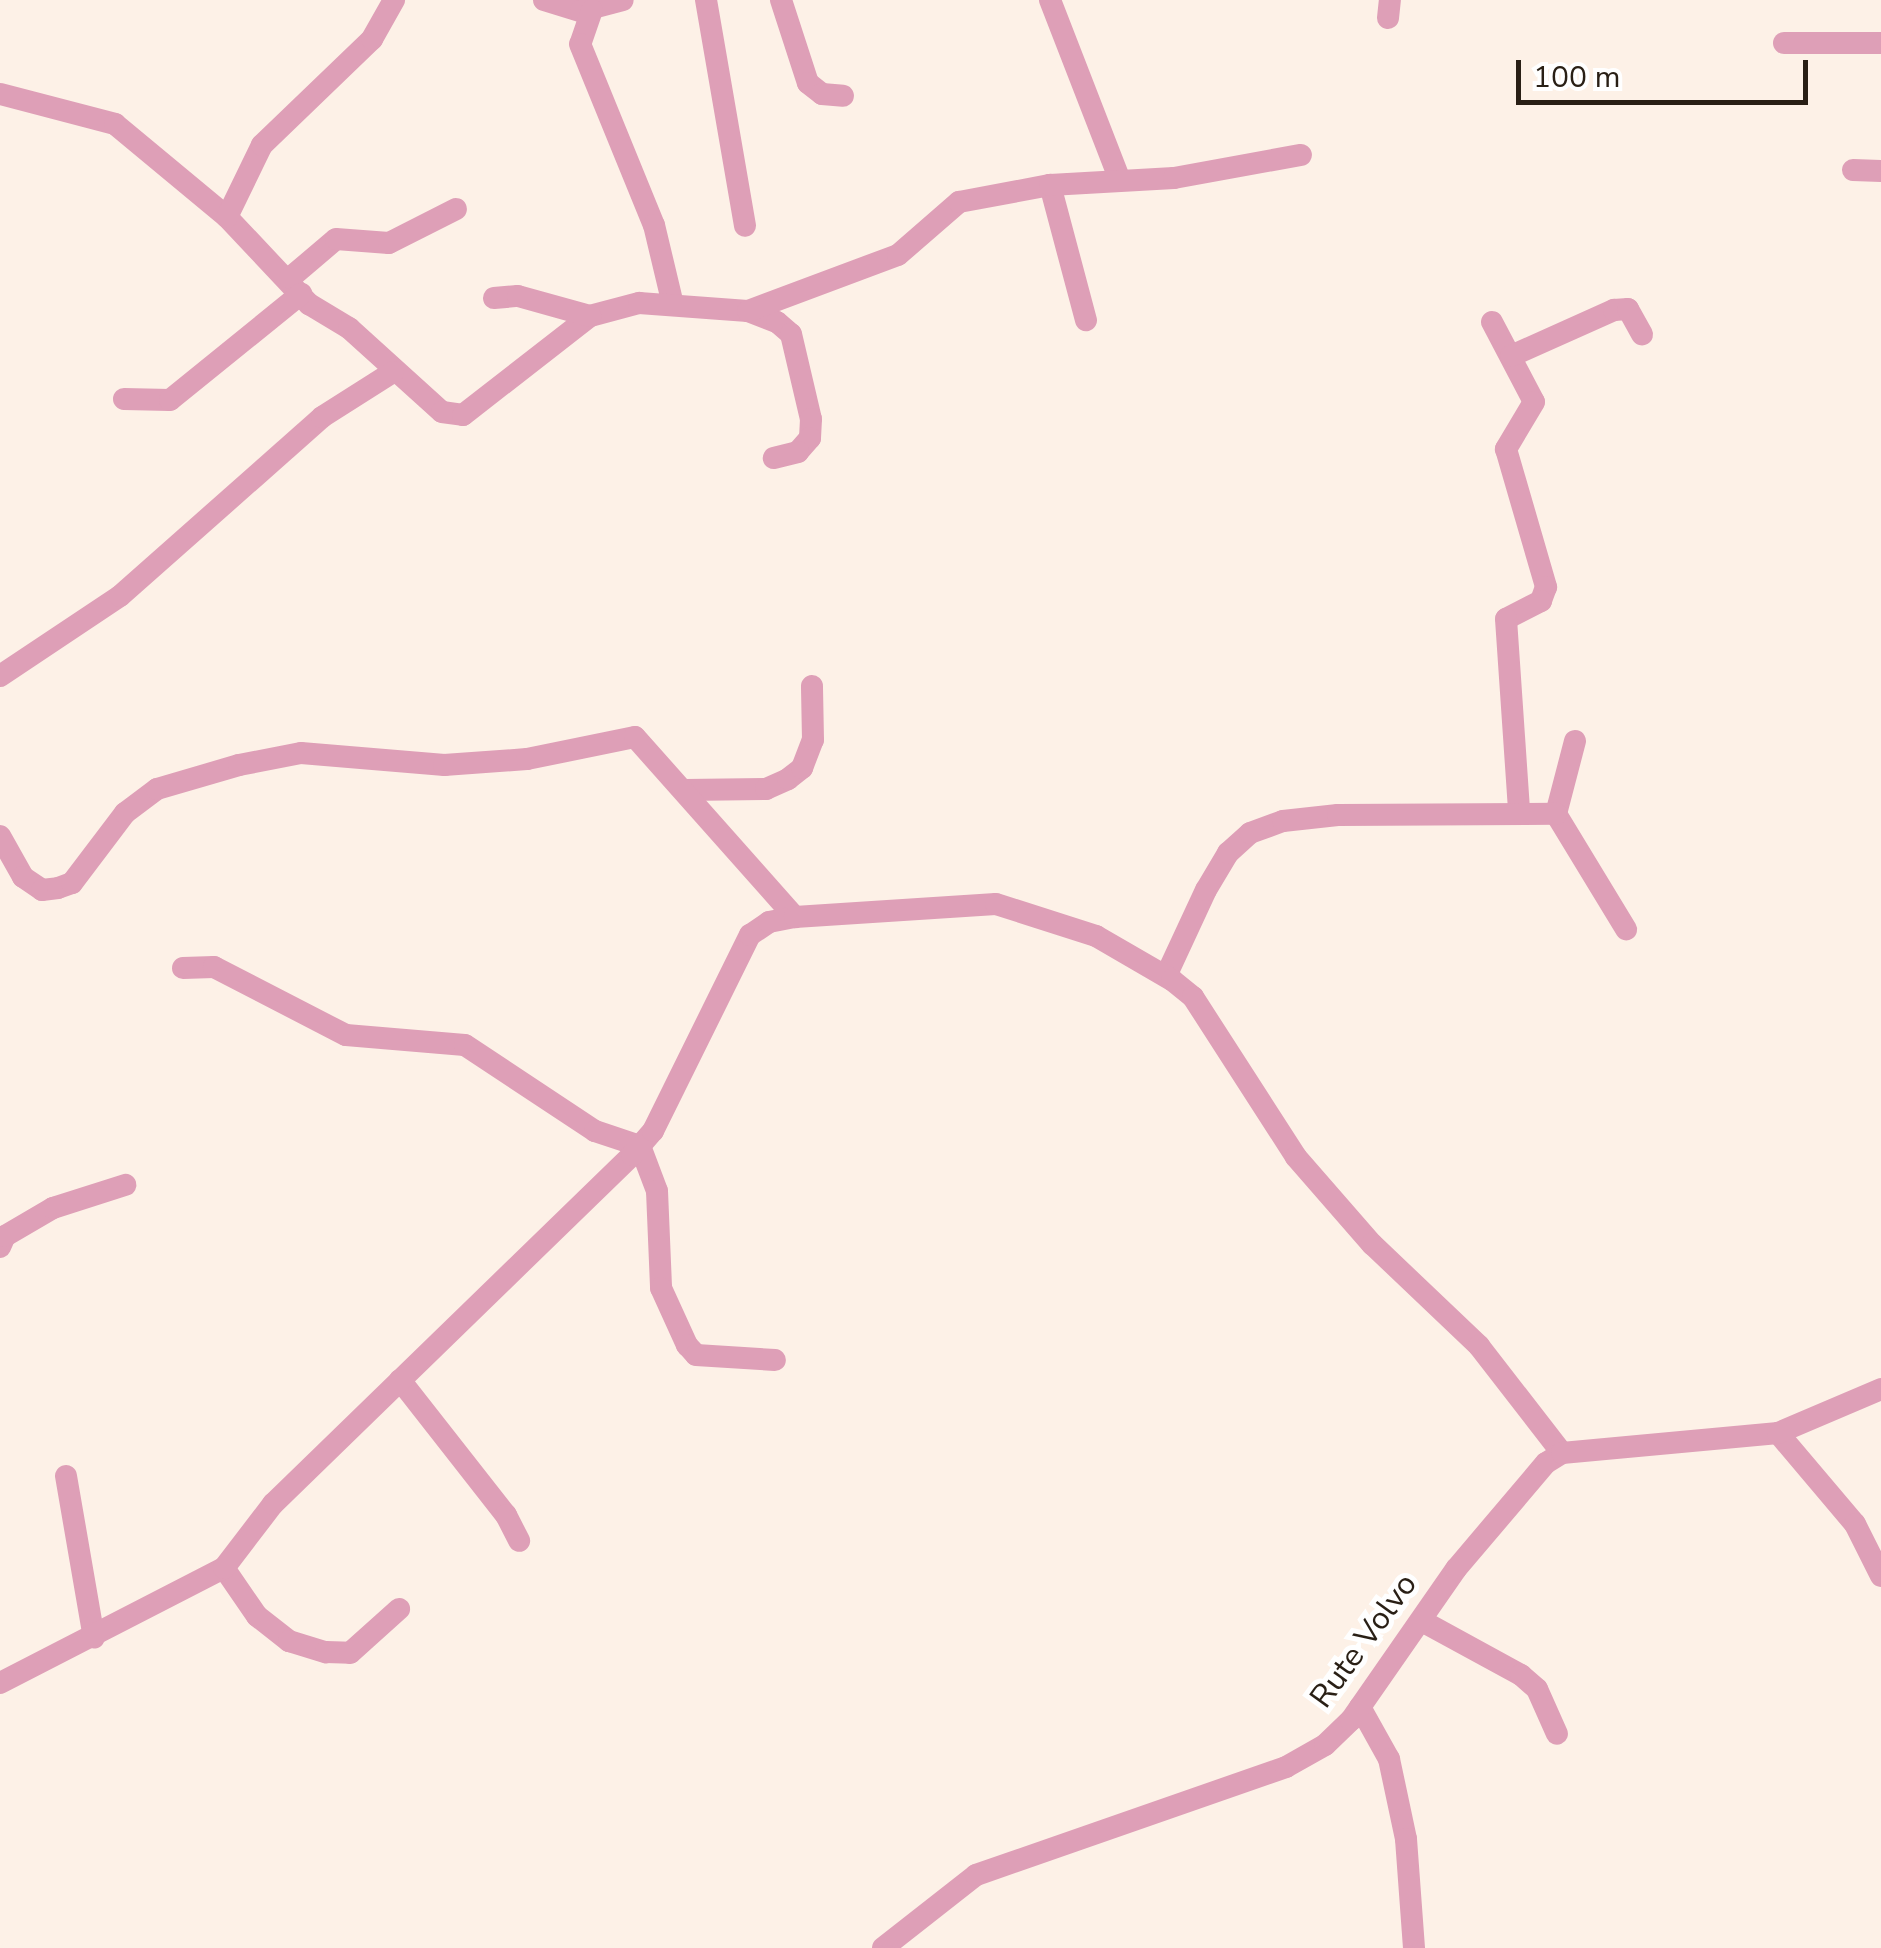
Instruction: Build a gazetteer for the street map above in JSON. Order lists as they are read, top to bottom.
{
  "streets": {
    "street": ["Rute Volvo"]
  },
  "scale_bar": "100 m"
}
